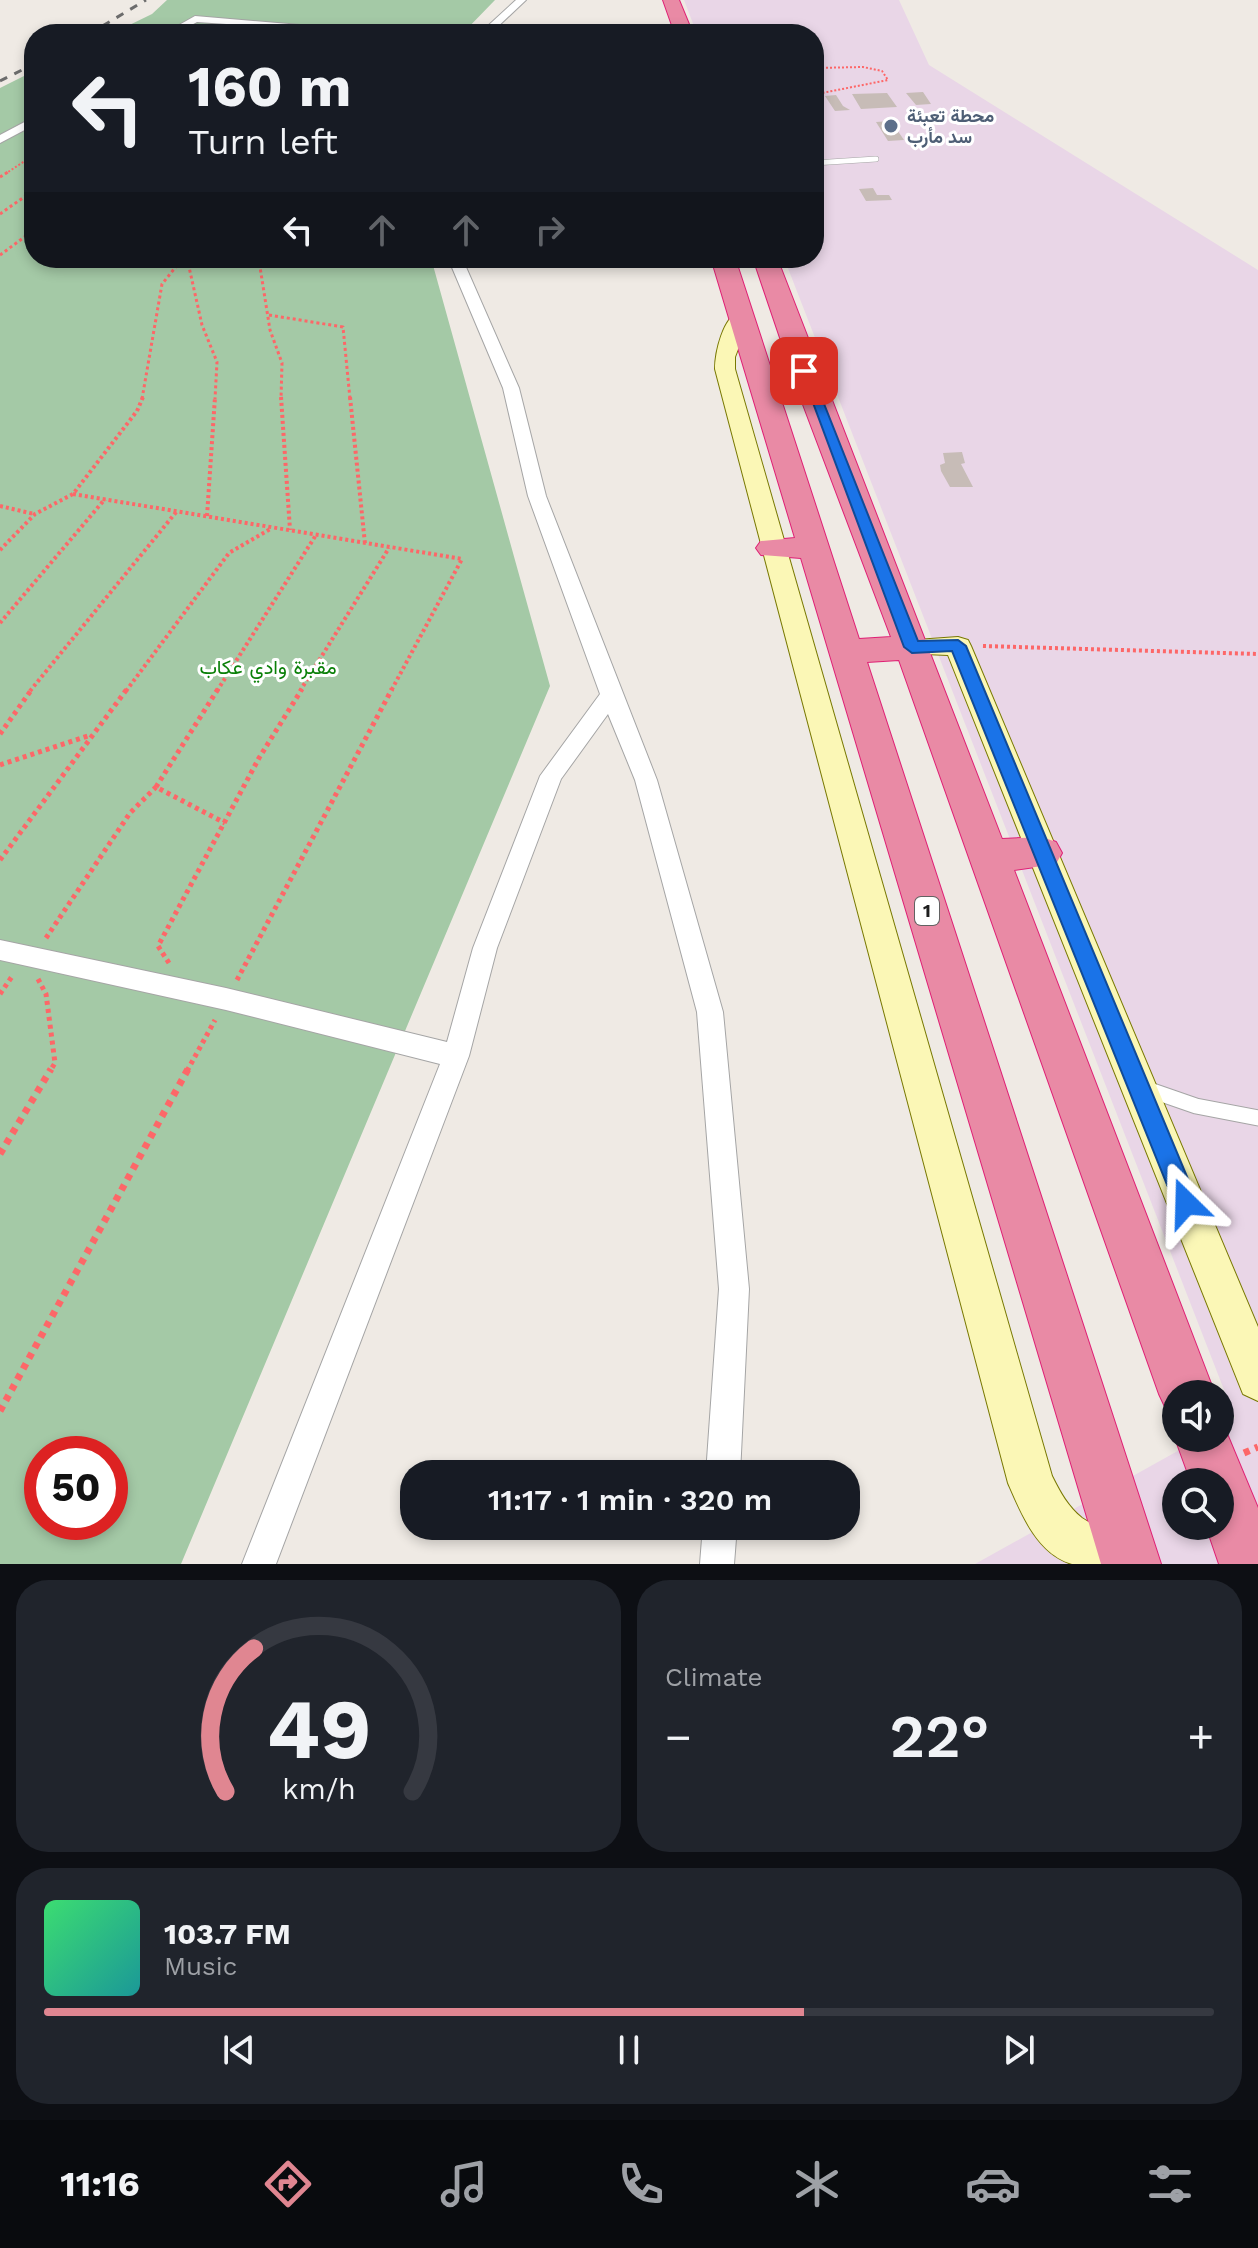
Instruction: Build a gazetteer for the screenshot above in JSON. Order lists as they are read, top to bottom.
{
  "streets": {
    "highway": ["1"]
  },
  "parks": ["مقبرة وادي عكاب"],
  "places": ["محطة تعبئة سد مأرب"],
  "page": {
    "turn": ["160 m", "Turn left"],
    "limit": "50",
    "trip": "11:17 · 1 min · 320 m",
    "tile": "Climate",
    "heat": ["−", "22°", "+"],
    "song": ["103.7 FM", "Music"],
    "tabs": "11:16",
    "gauge": ["49", "km/h"]
  }
}
